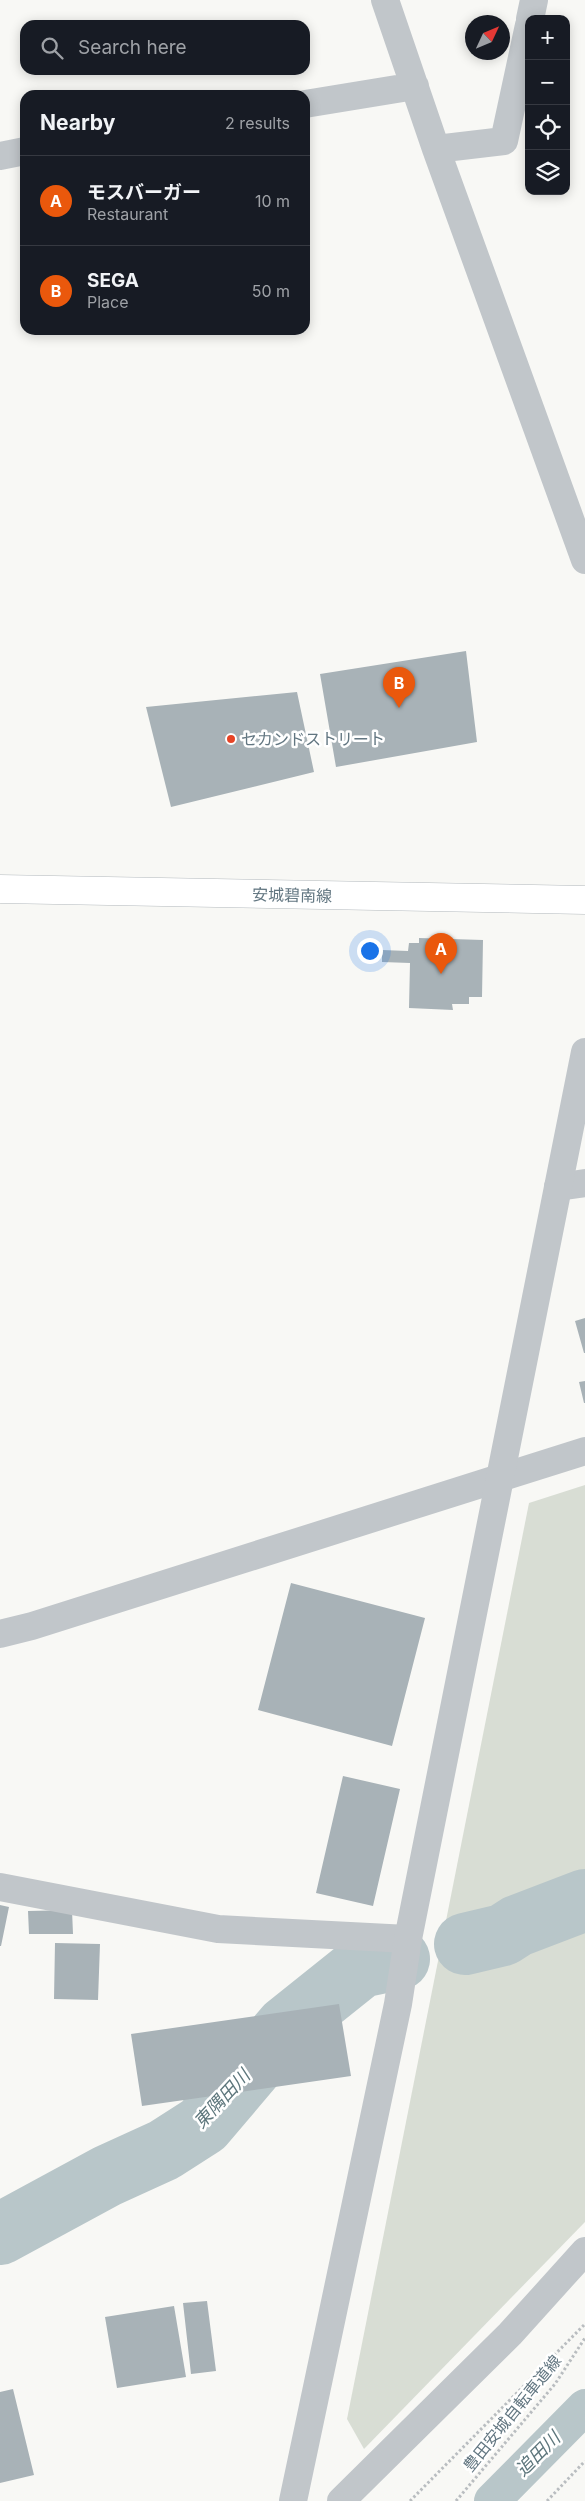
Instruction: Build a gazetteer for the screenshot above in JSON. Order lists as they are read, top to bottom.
{
  "streets": {
    "main road": ["安城碧南線"],
    "path": ["豊田安城自転車道線"]
  },
  "water": ["東隅田川", "追田川"],
  "places": ["セカンドストリート"],
  "north": "top right",
  "page": {
    "map_buttons": ["+", "−"],
    "search": "Search here",
    "heading": ["Nearby", "2 results"],
    "list": [
      {
        "mark": "A",
        "name": "モスバーガー",
        "note": "Restaurant",
        "value": "10 m"
      },
      {
        "mark": "B",
        "name": "SEGA",
        "note": "Place",
        "value": "50 m"
      }
    ],
    "pins": ["B", "A"]
  }
}
